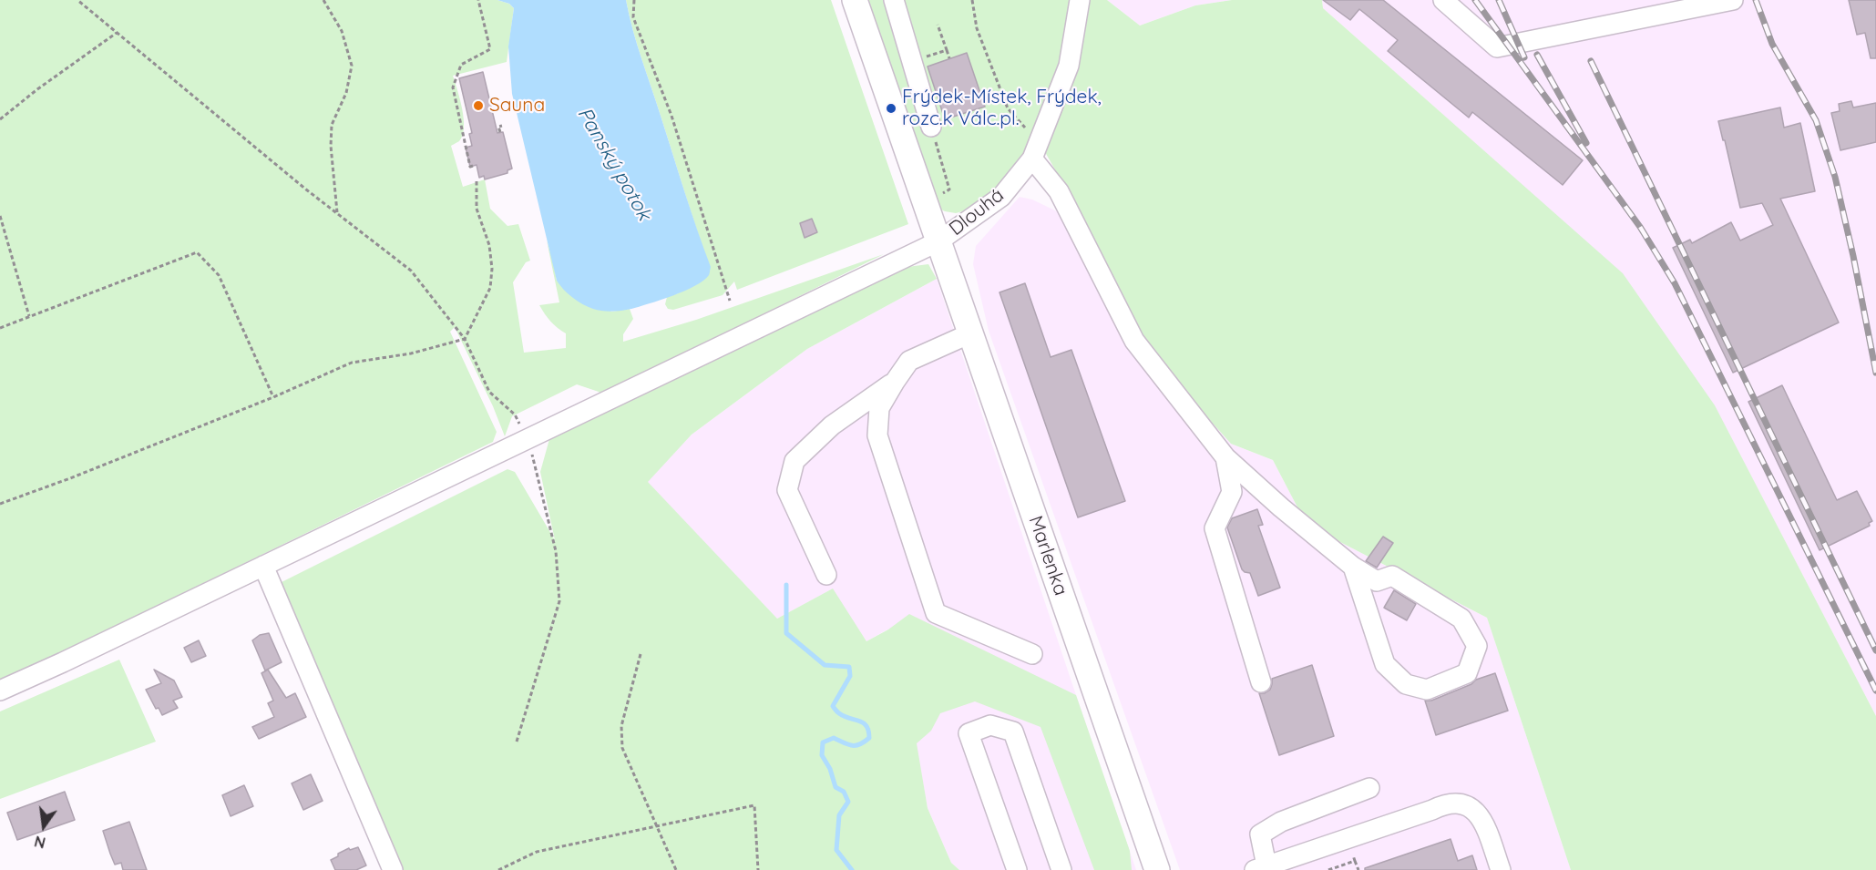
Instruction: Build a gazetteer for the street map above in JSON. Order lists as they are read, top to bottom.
{
  "streets": {
    "main road": ["Marlenka"],
    "street": ["Dlouhá"]
  },
  "crossings": [
    ["Dlouhá", "Marlenka"]
  ],
  "water": ["Panský potok"],
  "places": ["Sauna", "Frýdek-Místek, Frýdek, rozc.k Válc.pl."],
  "north": "bottom"
}
